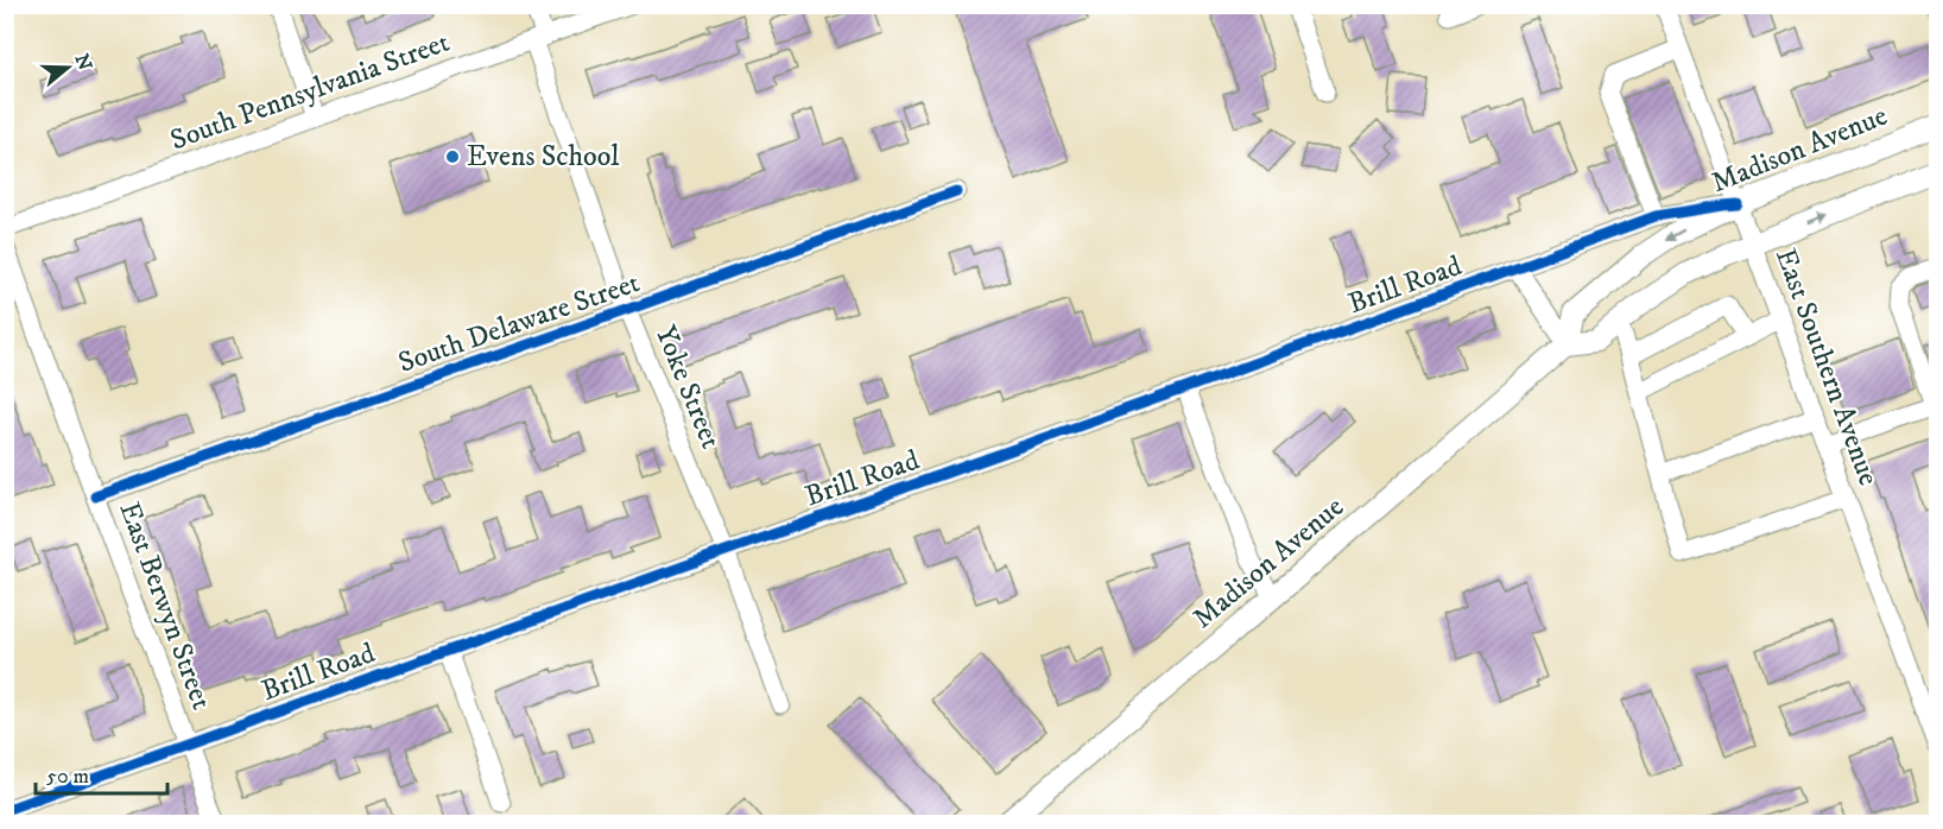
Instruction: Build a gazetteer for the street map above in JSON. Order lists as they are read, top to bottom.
{
  "streets": {
    "main road": ["Madison Avenue"],
    "street": [
      "South Pennsylvania Street",
      "Brill Road",
      "South Delaware Street",
      "East Southern Avenue",
      "Yoke Street",
      "East Berwyn Street"
    ]
  },
  "crossings": [
    ["South Pennsylvania Street", "Yoke Street"],
    ["Madison Avenue", "Brill Road"],
    ["Madison Avenue", "East Southern Avenue"],
    ["Brill Road", "East Southern Avenue"],
    ["Brill Road", "Yoke Street"],
    ["Brill Road", "East Berwyn Street"],
    ["South Delaware Street", "Yoke Street"],
    ["South Delaware Street", "East Berwyn Street"]
  ],
  "places": ["Evens School"],
  "scale_bar": "50 m",
  "north": "right"
}
